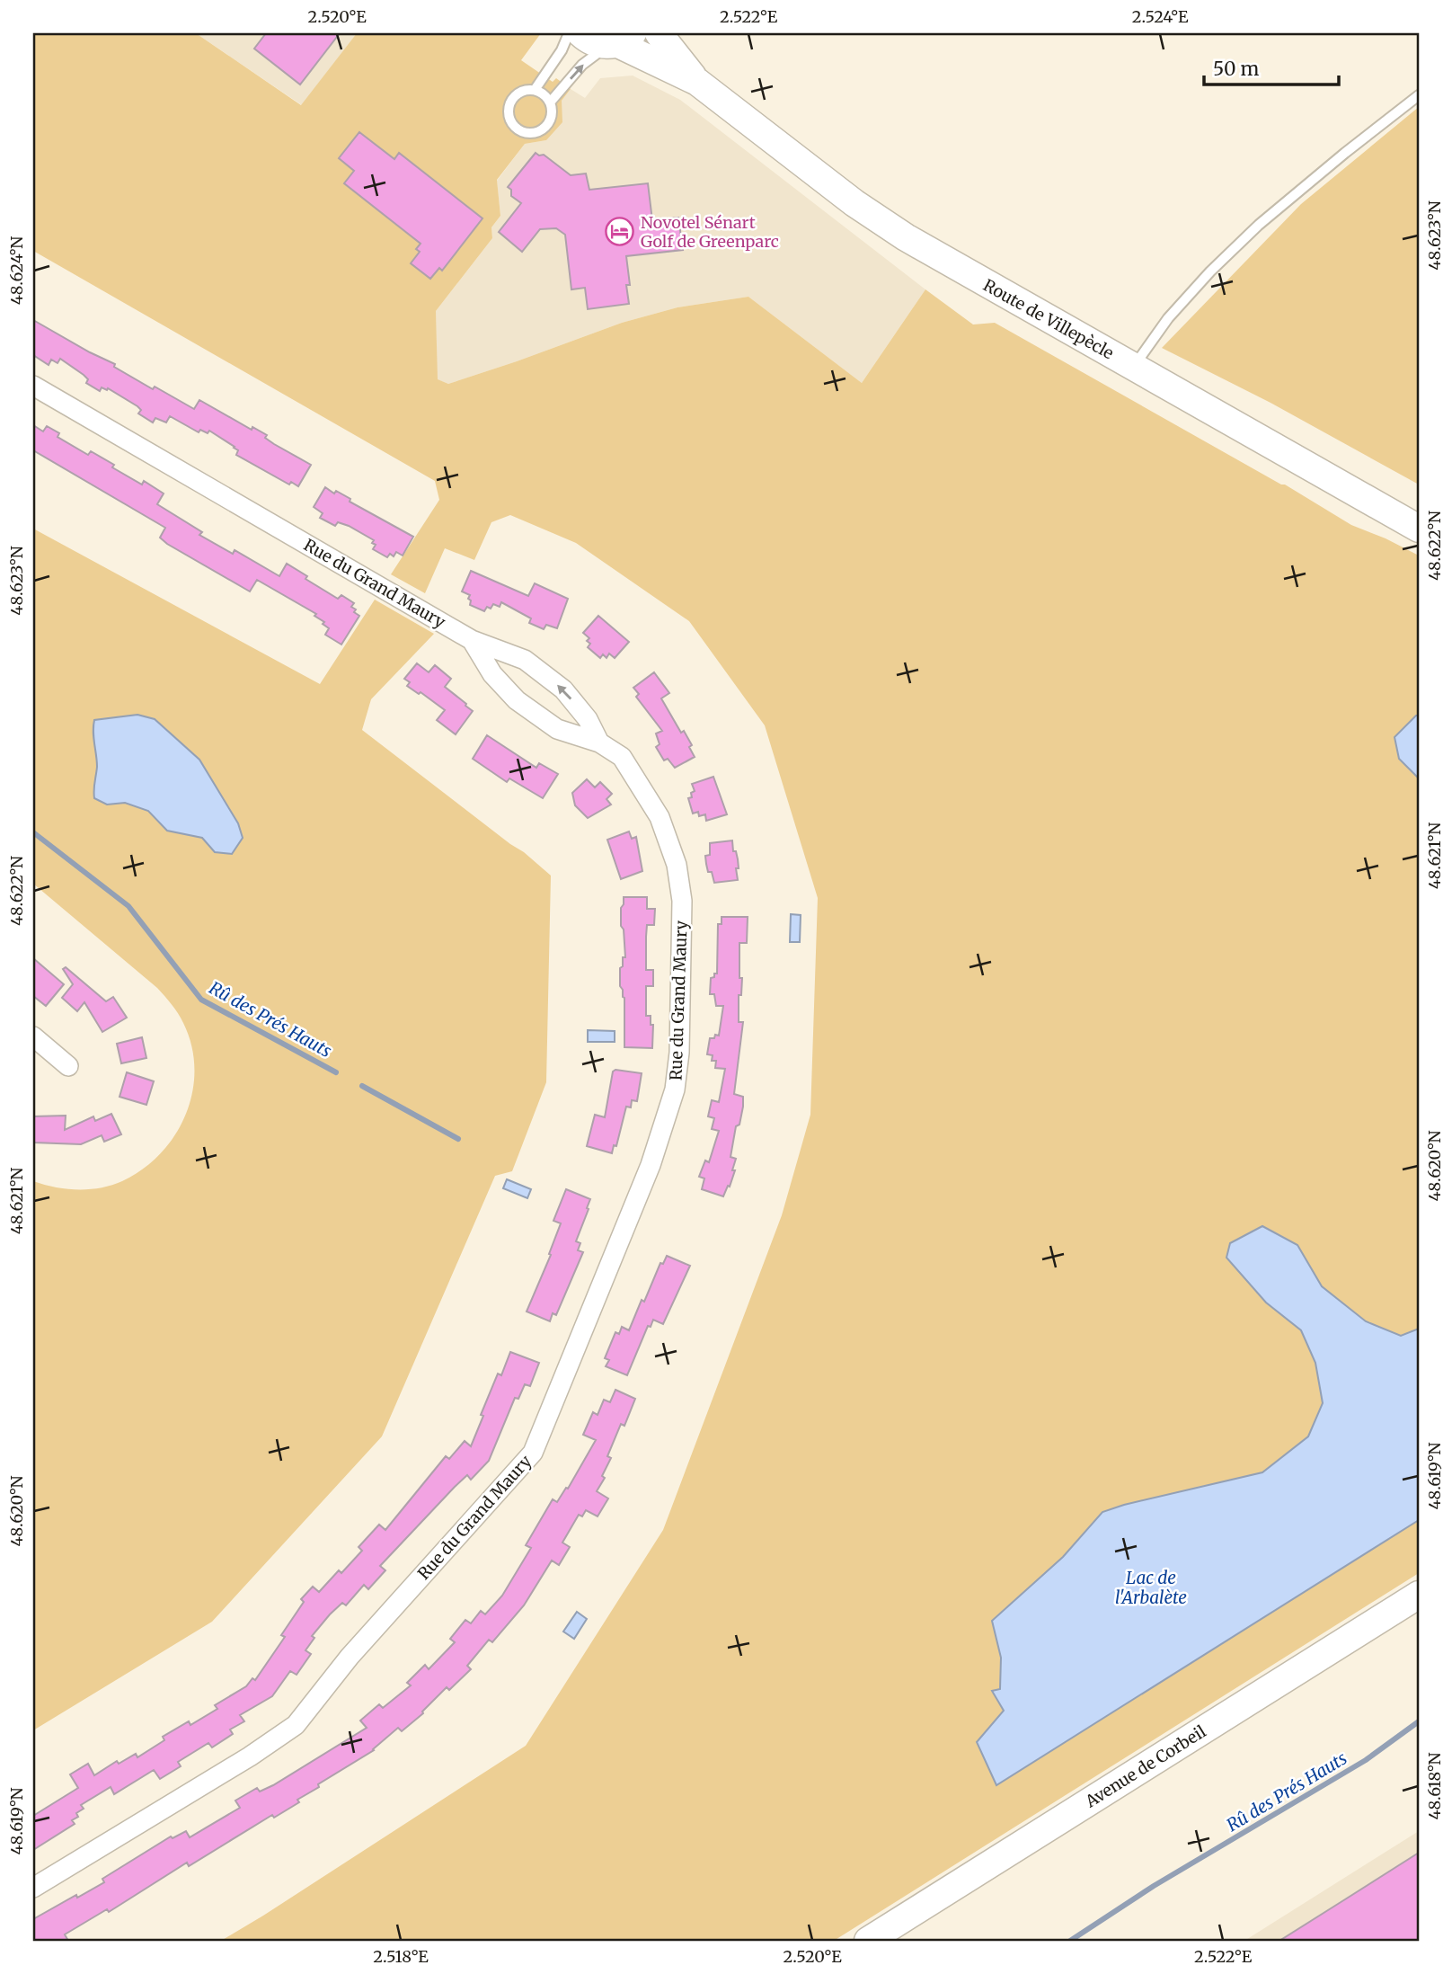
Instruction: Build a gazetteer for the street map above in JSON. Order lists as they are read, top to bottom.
{
  "streets": {
    "main road": ["Route de Villepècle", "Avenue de Corbeil"],
    "street": ["Rue du Grand Maury"]
  },
  "water": ["Rû des Prés Hauts", "Lac de l'Arbalète"],
  "places": {
    "hotel": ["Novotel Sénart Golf de Greenparc"]
  },
  "scale_bar": "50 m",
  "coordinates": [
    "2.520°E",
    "2.522°E",
    "2.524°E",
    "48.623°N",
    "48.624°N",
    "48.622°N",
    "48.621°N",
    "48.620°N",
    "48.619°N",
    "48.618°N",
    "2.518°E"
  ]
}
